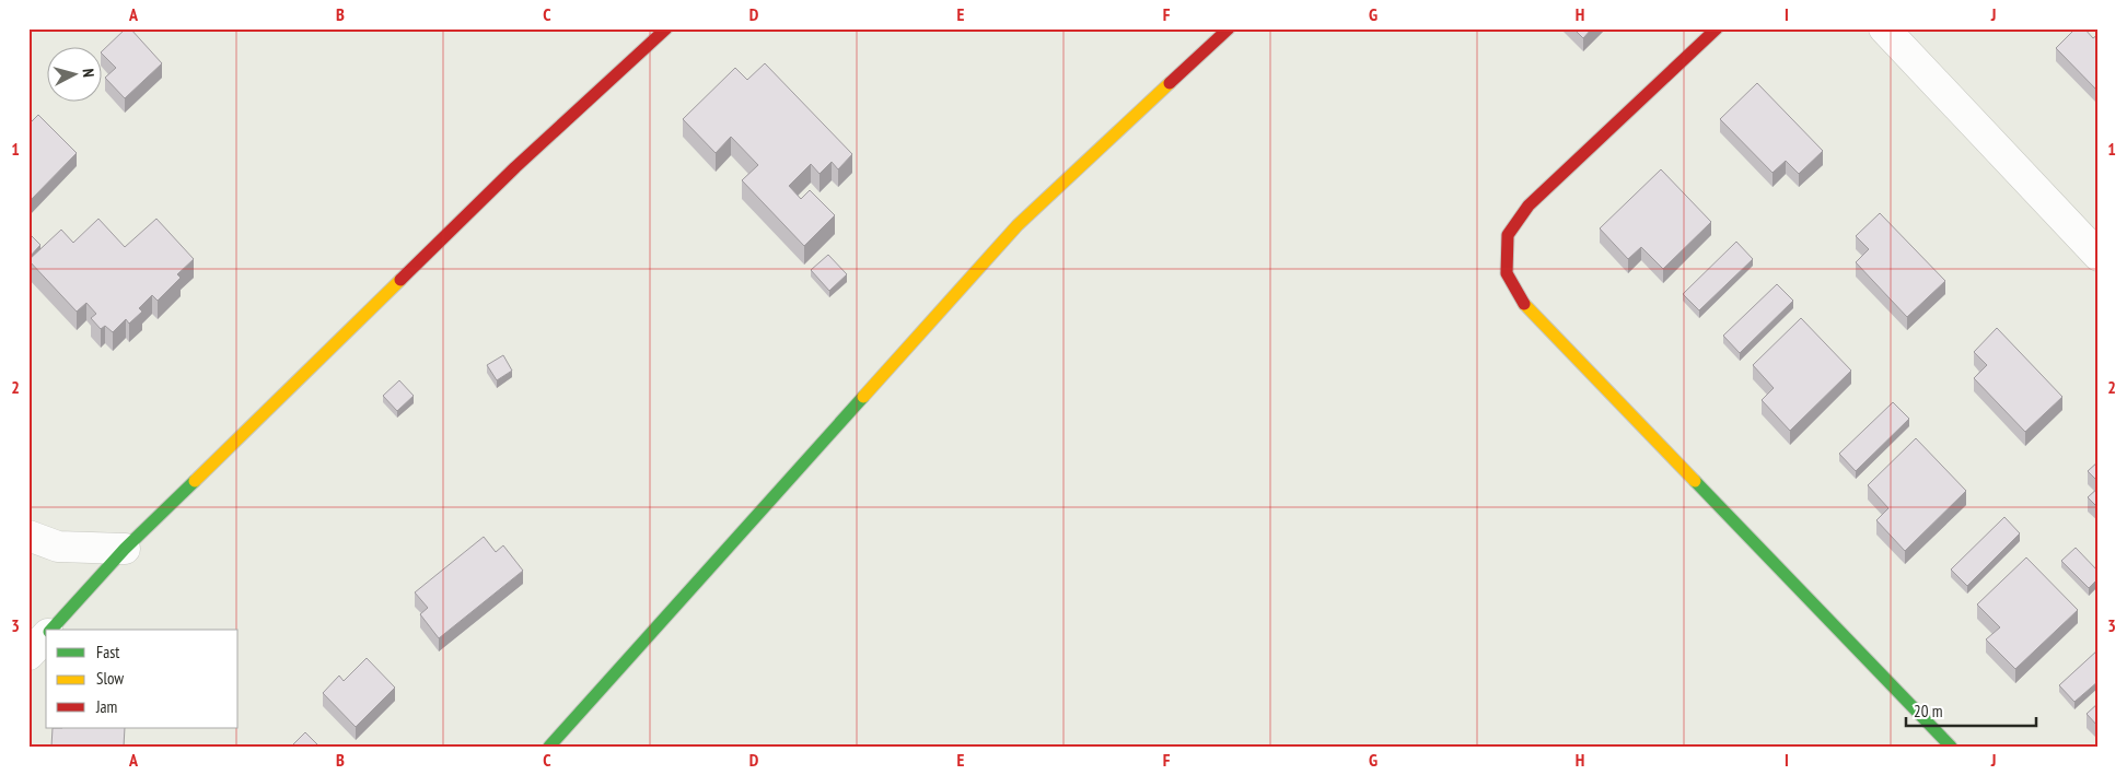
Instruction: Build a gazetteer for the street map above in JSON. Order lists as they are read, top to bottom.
{
  "legend": ["Fast", "Slow", "Jam"],
  "scale_bar": "20 m",
  "north": "right",
  "grid": {
    "columns": [
      "A",
      "B",
      "C",
      "D",
      "E",
      "F",
      "G",
      "H",
      "I",
      "J"
    ],
    "rows": ["1", "2", "3"]
  }
}
